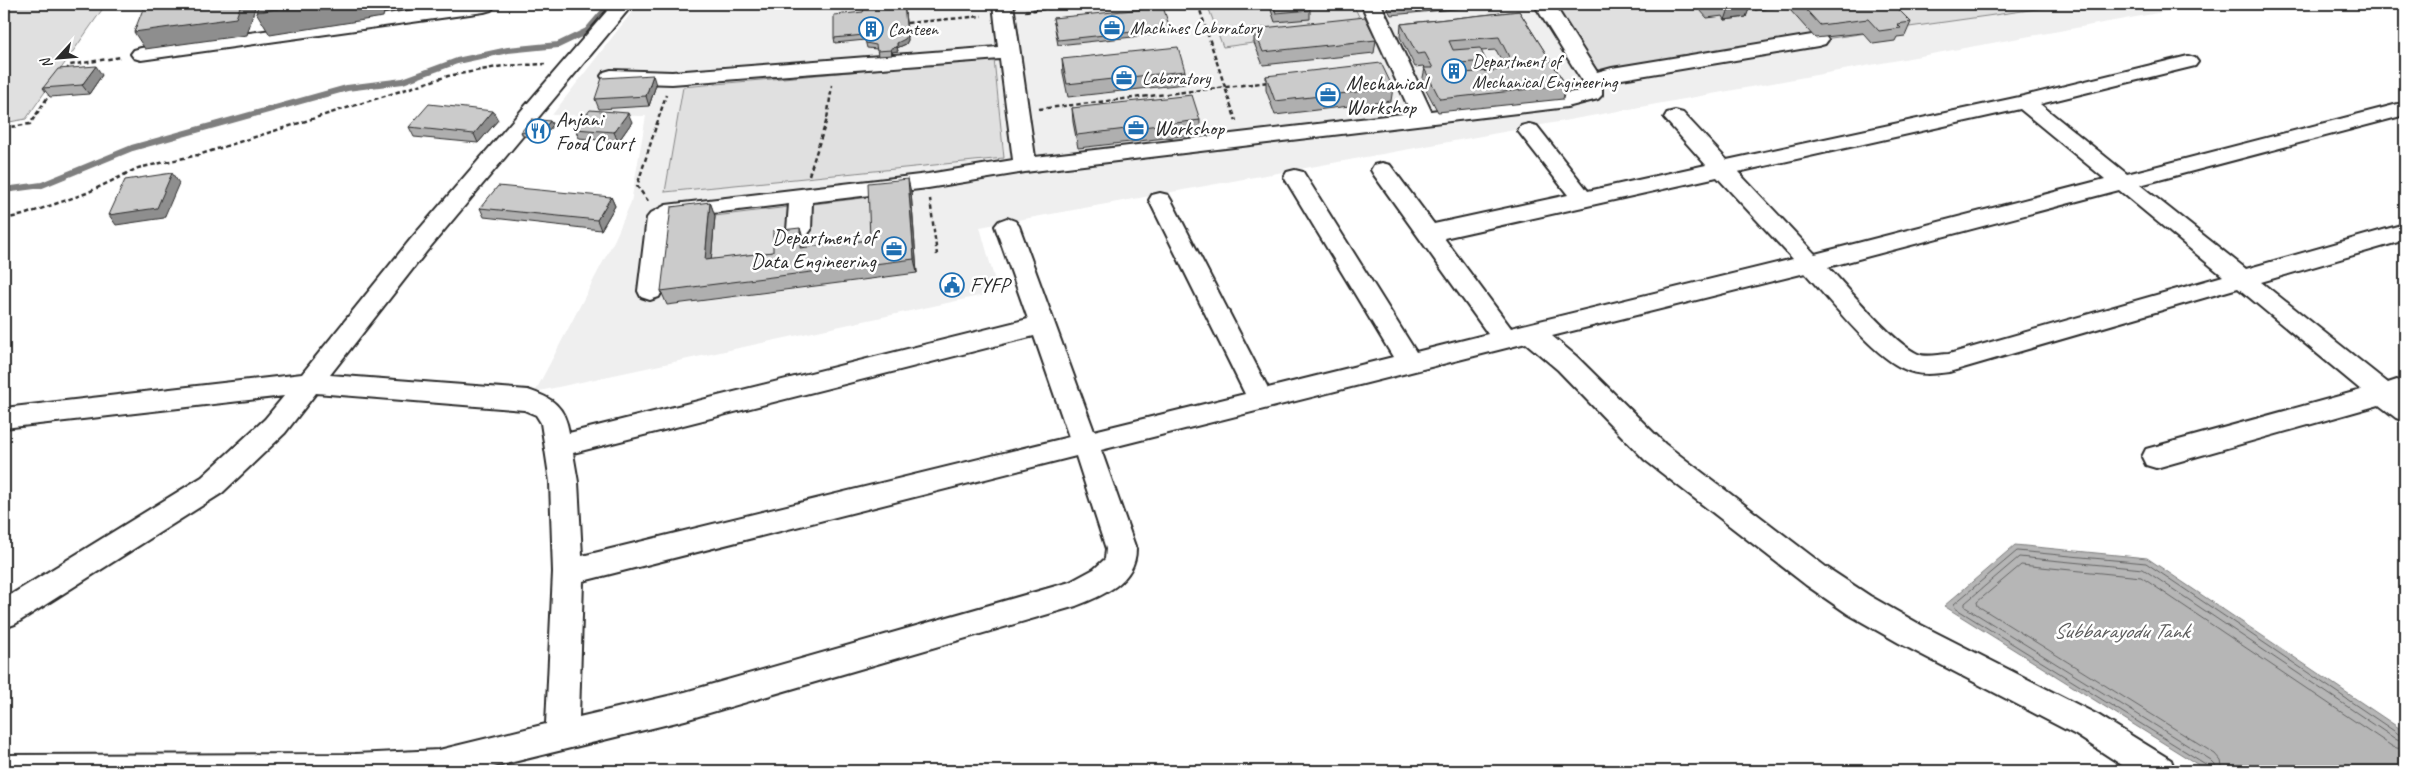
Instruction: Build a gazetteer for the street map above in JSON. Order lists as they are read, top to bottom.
{
  "water": ["Subbarayodu Tank"],
  "places": {
    "office": [
      "Machines Laboratory",
      "Laboratory",
      "Mechanical Workshop",
      "Workshop",
      "Department of Data Engineering"
    ],
    "building": ["Canteen", "Department of Mechanical Engineering"],
    "restaurant": ["Anjani Food Court"],
    "public building": ["FYFP"]
  },
  "north": "bottom left"
}
